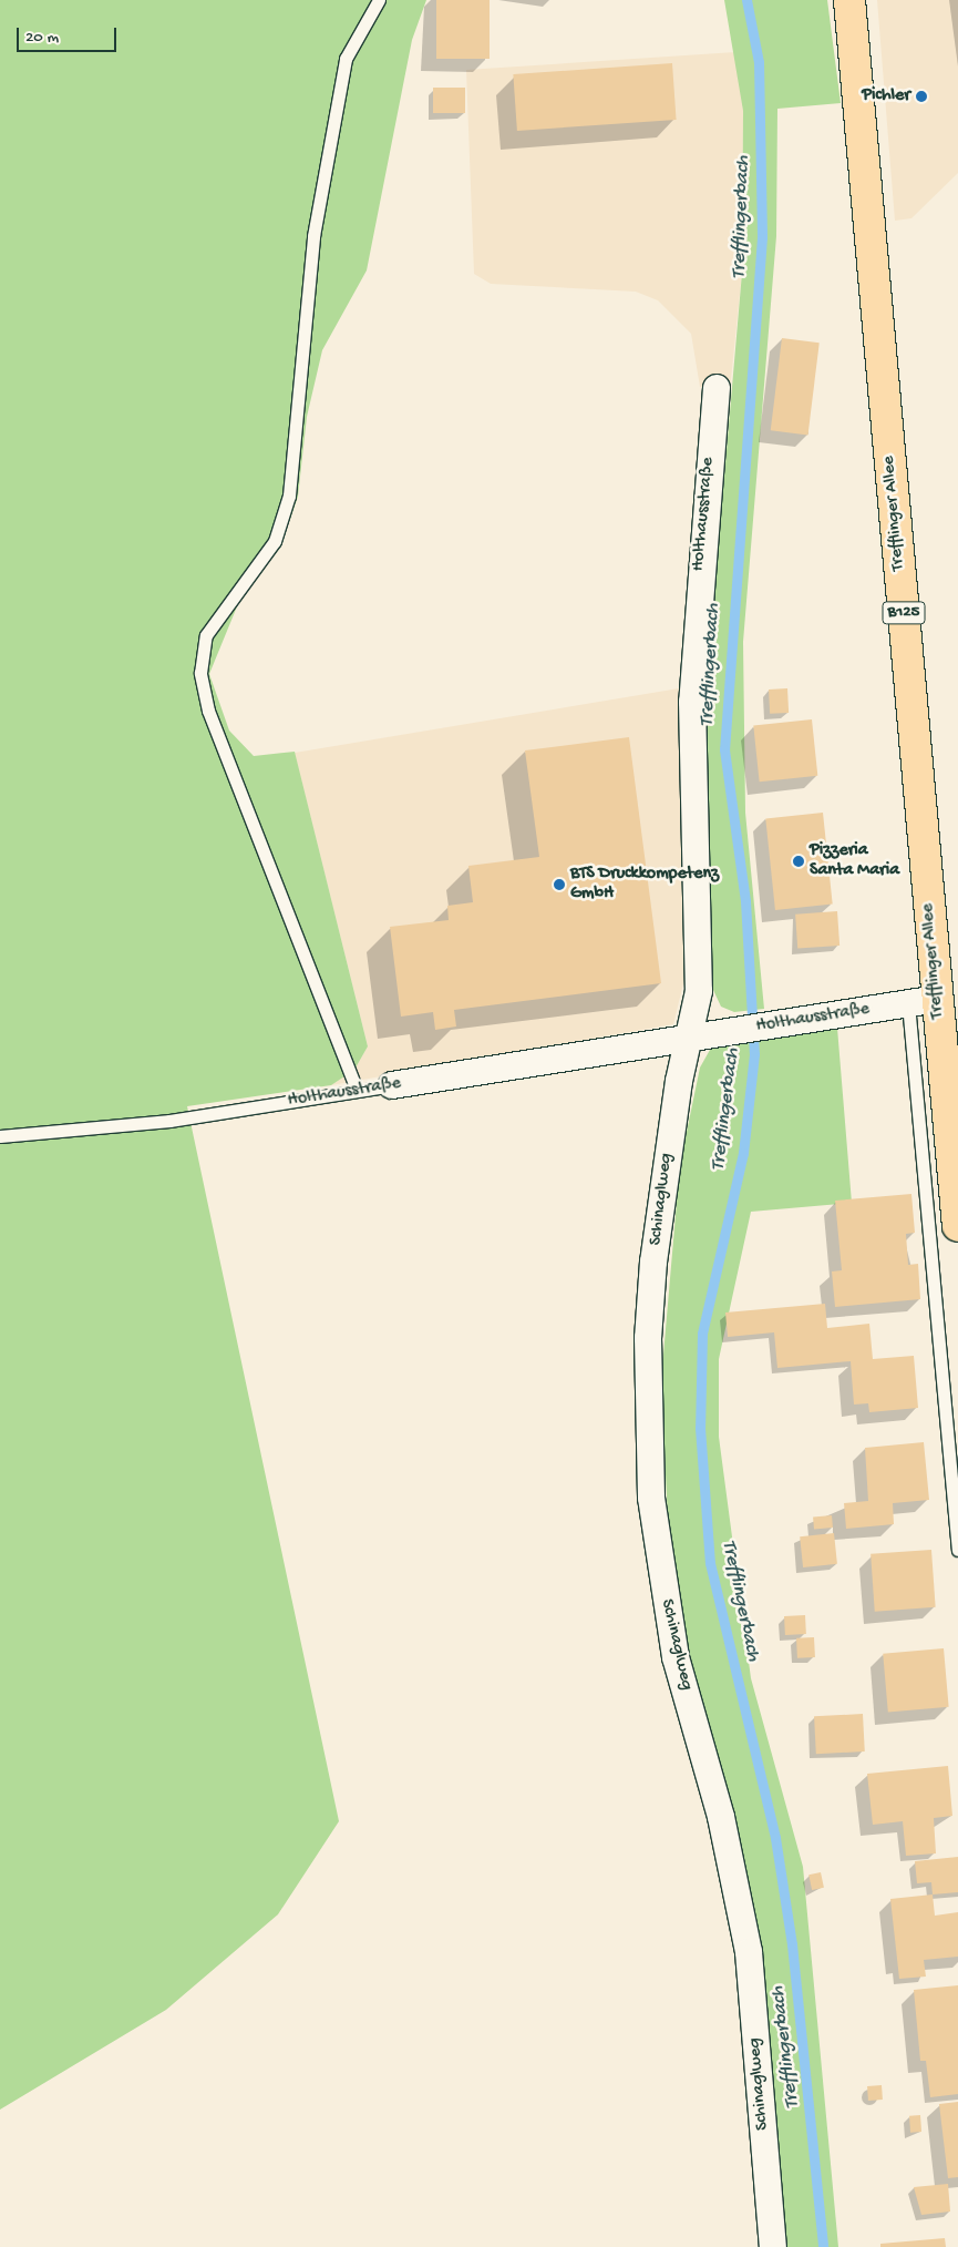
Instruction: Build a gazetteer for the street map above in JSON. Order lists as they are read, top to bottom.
{
  "streets": {
    "main road": ["Trefflinger Allee", "B125"],
    "street": ["Holthausstraße", "Schinaglweg"]
  },
  "crossings": [
    ["Trefflinger Allee", "Holthausstraße"],
    ["Holthausstraße", "Schinaglweg"]
  ],
  "water": ["Trefflingerbach"],
  "places": ["Pichler", "Pizzeria Santa Maria", "BTS Druckkompetenz GmbH"],
  "scale_bar": "20 m"
}
